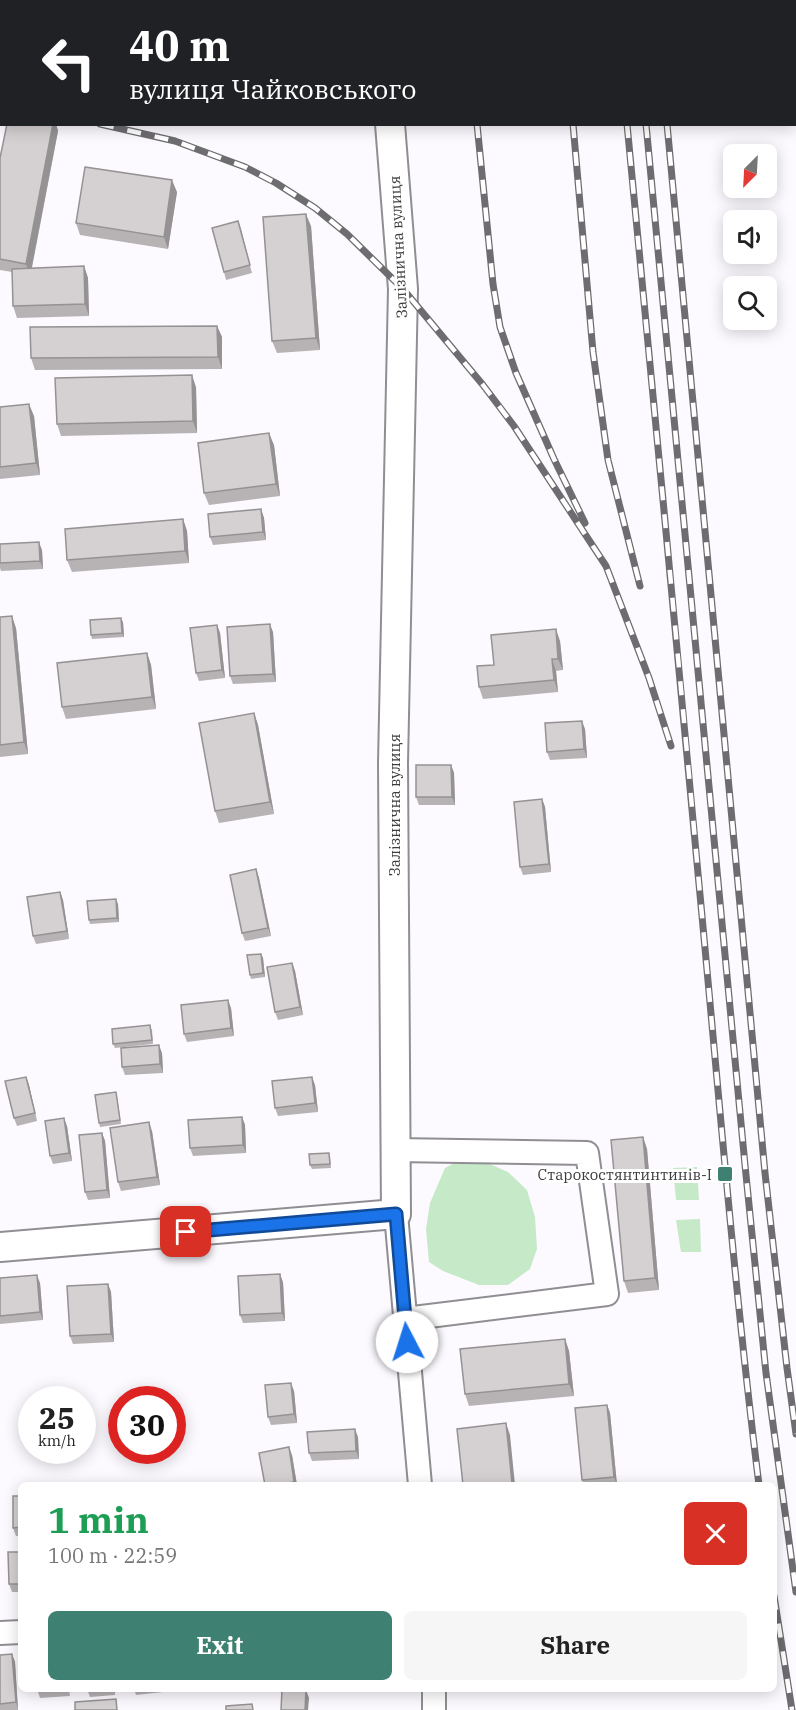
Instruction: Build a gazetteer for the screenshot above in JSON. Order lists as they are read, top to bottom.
{
  "streets": {
    "street": ["Залізнична вулиця"]
  },
  "places": {
    "transit": ["Старокостянтинтинів-І"]
  },
  "north": "bottom left",
  "page": {
    "turn": ["40 m", "вулиця Чайковського"],
    "speed": "25 km/h",
    "limit": "30",
    "heading": ["1 min", "100 m · 22:59"],
    "buttons": ["Exit", "Share"]
  }
}
